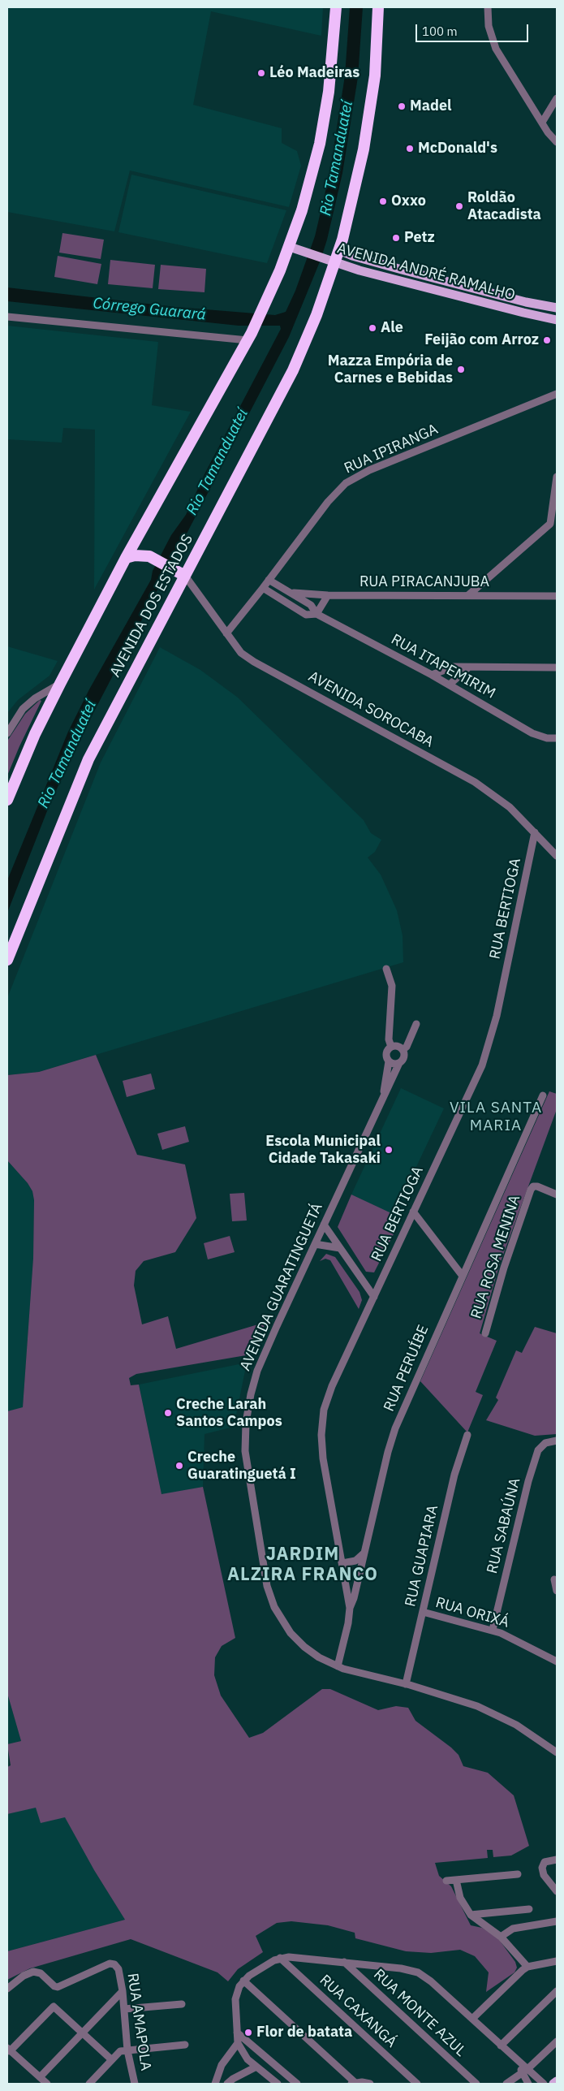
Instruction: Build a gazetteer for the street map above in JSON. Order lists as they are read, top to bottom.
{
  "streets": {
    "highway": ["AVENIDA DOS ESTADOS"],
    "main road": ["AVENIDA ANDRÉ RAMALHO"],
    "street": [
      "RUA IPIRANGA",
      "RUA PIRACANJUBA",
      "RUA ITAPEMIRIM",
      "AVENIDA SOROCABA",
      "RUA BERTIOGA",
      "RUA ROSA MENINA",
      "AVENIDA GUARATINGUETÁ",
      "RUA PERUÍBE",
      "RUA SABAÚNA",
      "RUA GUAPIARA",
      "RUA ORIXÁ",
      "RUA CAXANGÁ",
      "RUA MONTE AZUL",
      "RUA AMAPOLA"
    ]
  },
  "crossings": [
    ["AVENIDA ANDRÉ RAMALHO", "AVENIDA DOS ESTADOS"],
    ["RUA IPIRANGA", "RUA ITAPEMIRIM"],
    ["RUA IPIRANGA", "AVENIDA SOROCABA"],
    ["RUA PIRACANJUBA", "RUA ITAPEMIRIM"],
    ["AVENIDA DOS ESTADOS", "AVENIDA SOROCABA"],
    ["AVENIDA SOROCABA", "RUA BERTIOGA"],
    ["RUA BERTIOGA", "RUA PERUÍBE"],
    ["AVENIDA GUARATINGUETÁ", "RUA PERUÍBE"],
    ["AVENIDA GUARATINGUETÁ", "RUA GUAPIARA"],
    ["RUA SABAÚNA", "RUA ORIXÁ"],
    ["RUA GUAPIARA", "RUA ORIXÁ"]
  ],
  "districts": ["VILA SANTA MARIA", "JARDIM ALZIRA FRANCO"],
  "water": ["Rio Tamanduateí", "Córrego Guarará"],
  "places": [
    "Léo Madeiras",
    "Madel",
    "McDonald's",
    "Oxxo",
    "Roldão Atacadista",
    "Petz",
    "Ale",
    "Feijão com Arroz",
    "Mazza Empória de Carnes e Bebidas",
    "Escola Municipal Cidade Takasaki",
    "Creche Larah Santos Campos",
    "Creche Guaratinguetá I",
    "Flor de batata"
  ],
  "scale_bar": "100 m"
}
